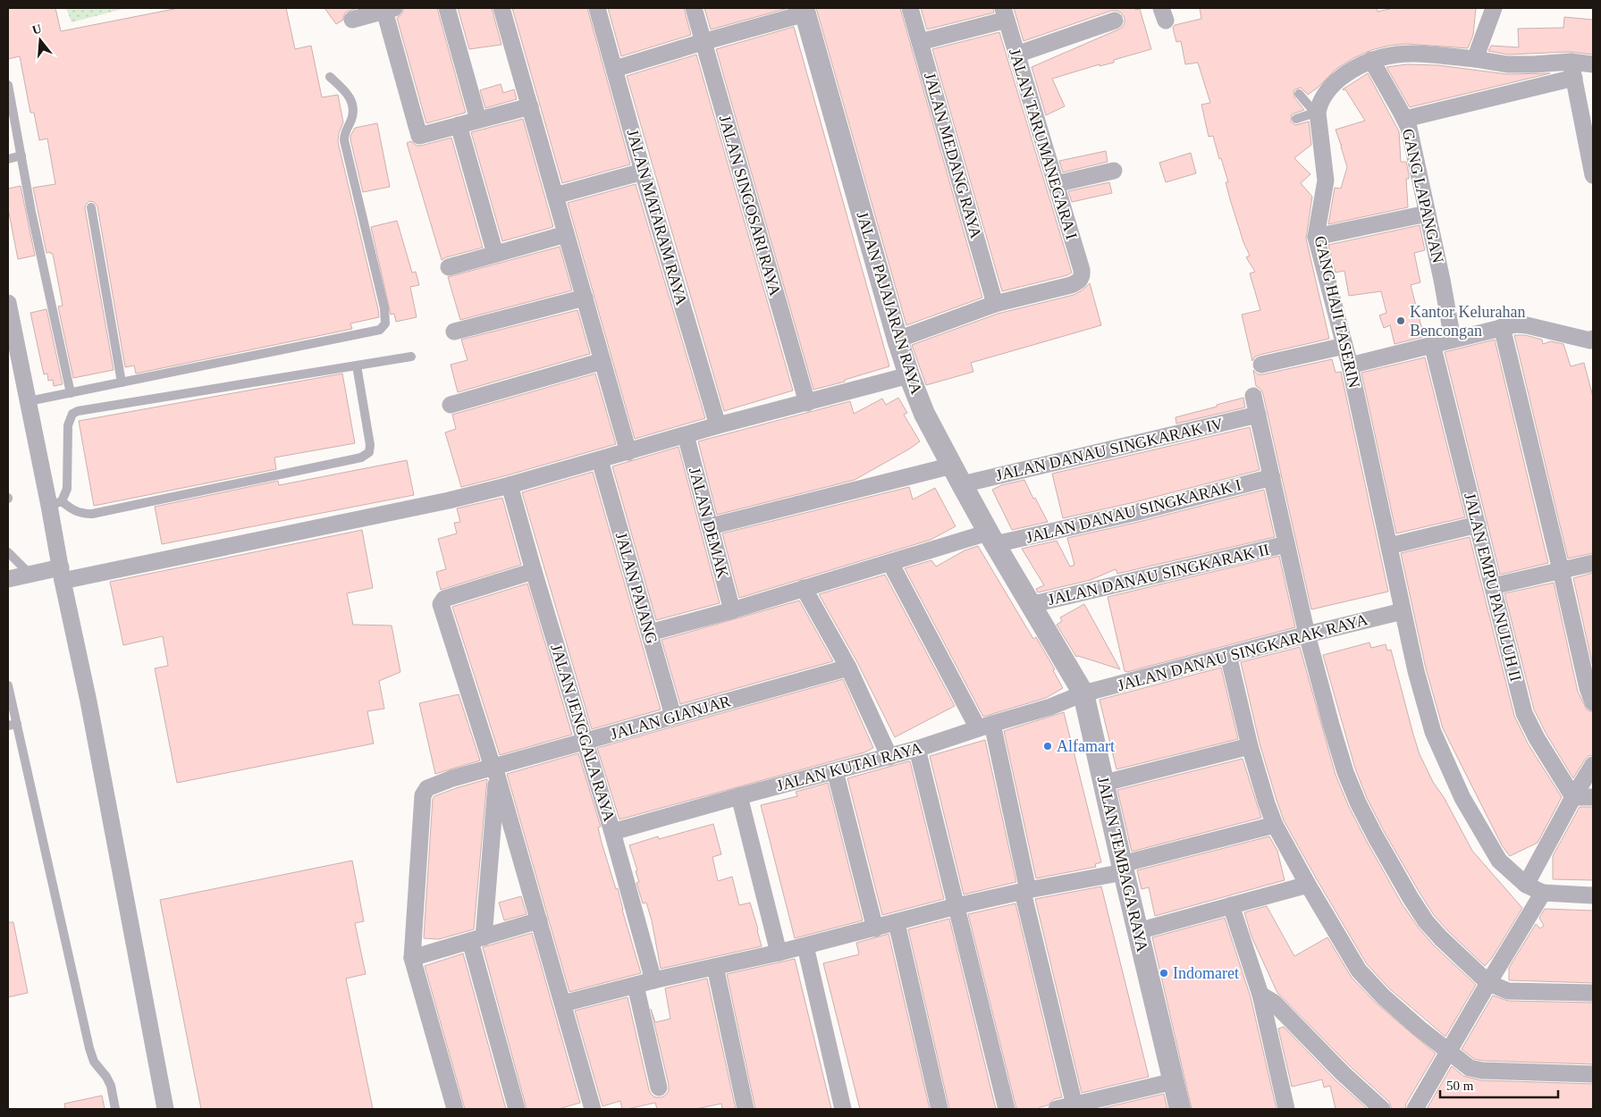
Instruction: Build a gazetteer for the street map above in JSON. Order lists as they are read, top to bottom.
{
  "streets": {
    "street": [
      "JALAN TARUMANEGARA I",
      "JALAN MEDANG RAYA",
      "GANG LAPANGAN",
      "JALAN SINGOSARI RAYA",
      "JALAN MATARAM RAYA",
      "JALAN PAJAJARAN RAYA",
      "GANG HAJI TASERIN",
      "JALAN DANAU SINGKARAK IV",
      "JALAN DANAU SINGKARAK I",
      "JALAN DEMAK",
      "JALAN DANAU SINGKARAK II",
      "JALAN EMPU PANULUH II",
      "JALAN PAJANG",
      "JALAN DANAU SINGKARAK RAYA",
      "JALAN GIANJAR",
      "JALAN JENGGALA RAYA",
      "JALAN KUTAI RAYA",
      "JALAN TEMBAGA RAYA"
    ]
  },
  "crossings": [
    ["JALAN TARUMANEGARA I", "JALAN MEDANG RAYA"],
    ["GANG LAPANGAN", "GANG HAJI TASERIN"],
    ["JALAN PAJAJARAN RAYA", "JALAN DANAU SINGKARAK IV"],
    ["JALAN PAJAJARAN RAYA", "JALAN DANAU SINGKARAK I"],
    ["JALAN PAJAJARAN RAYA", "JALAN DANAU SINGKARAK II"],
    ["JALAN PAJAJARAN RAYA", "JALAN TEMBAGA RAYA"],
    ["GANG HAJI TASERIN", "JALAN DANAU SINGKARAK RAYA"],
    ["JALAN DANAU SINGKARAK IV", "JALAN DEMAK"],
    ["JALAN DANAU SINGKARAK I", "JALAN DEMAK"],
    ["JALAN DANAU SINGKARAK I", "JALAN PAJANG"],
    ["JALAN DANAU SINGKARAK II", "JALAN TEMBAGA RAYA"],
    ["JALAN PAJANG", "JALAN GIANJAR"],
    ["JALAN DANAU SINGKARAK RAYA", "JALAN KUTAI RAYA"],
    ["JALAN DANAU SINGKARAK RAYA", "JALAN TEMBAGA RAYA"],
    ["JALAN GIANJAR", "JALAN JENGGALA RAYA"],
    ["JALAN JENGGALA RAYA", "JALAN KUTAI RAYA"],
    ["JALAN KUTAI RAYA", "JALAN TEMBAGA RAYA"]
  ],
  "places": ["Kantor Kelurahan Bencongan", "Alfamart", "Indomaret"],
  "scale_bar": "50 m",
  "north": "top"
}
